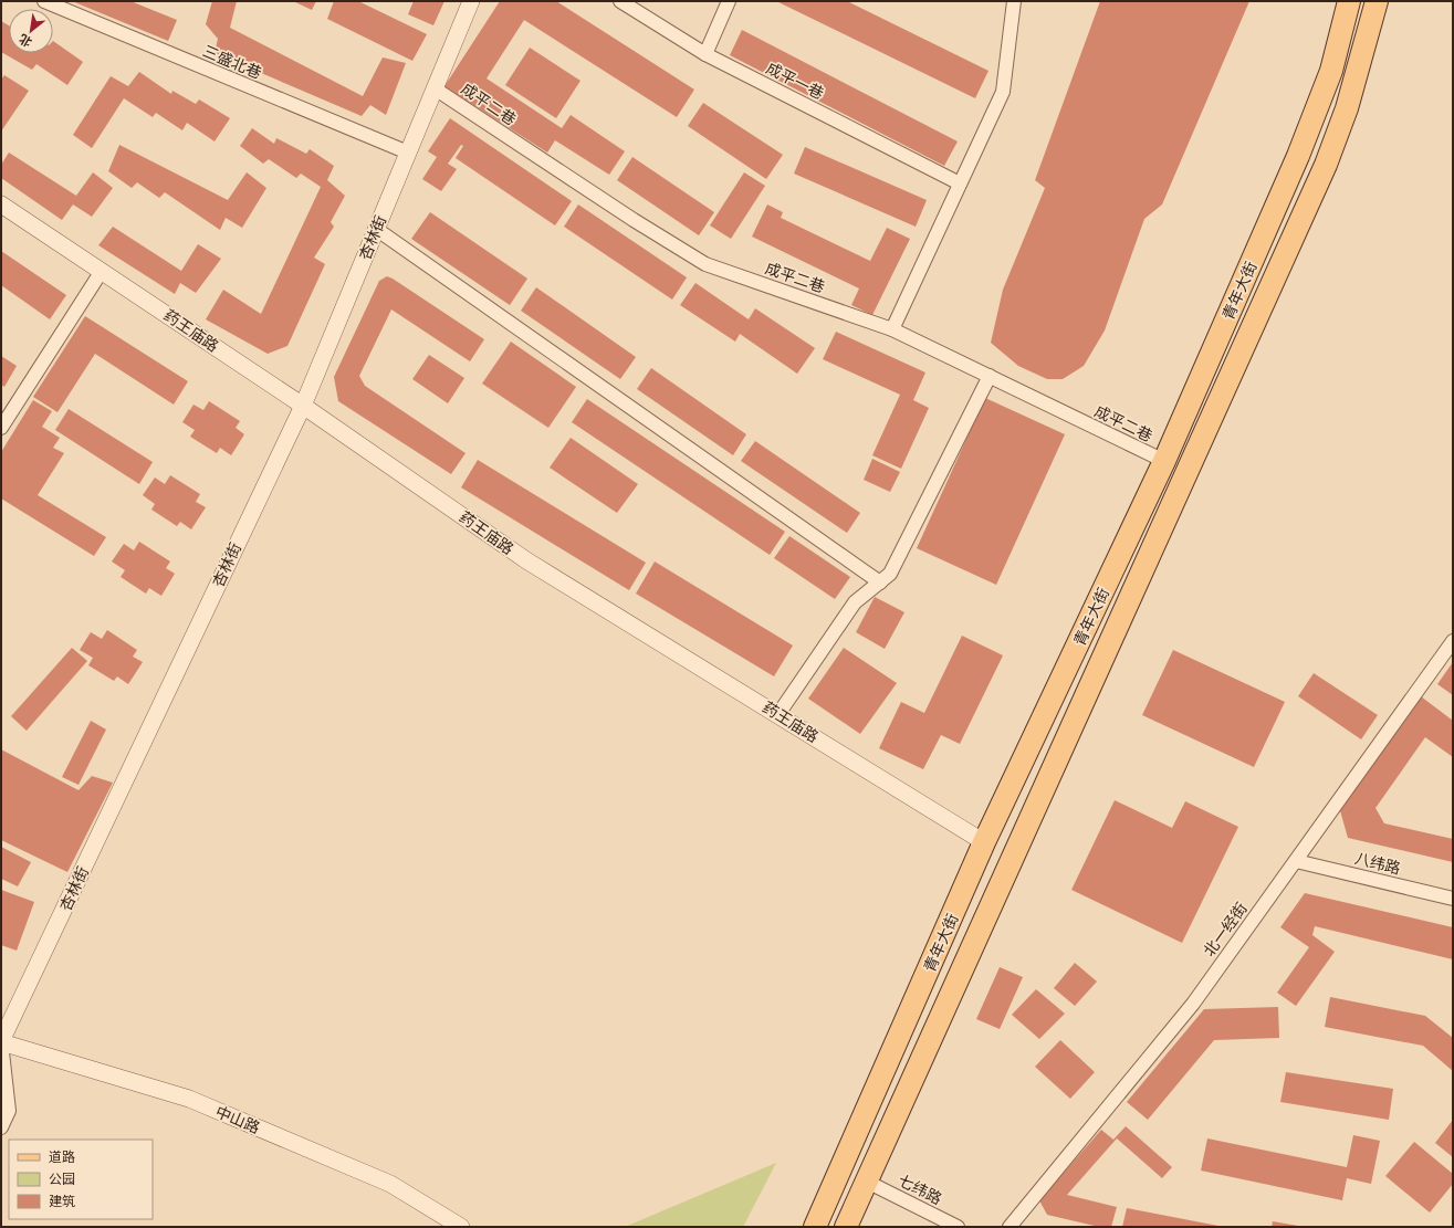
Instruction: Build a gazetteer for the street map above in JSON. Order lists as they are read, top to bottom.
{
  "streets": {
    "main road": ["青年大街"],
    "street": [
      "三盛北巷",
      "成平一巷",
      "成平二巷",
      "杏林街",
      "药王庙路",
      "八纬路",
      "北一经街",
      "中山路",
      "七纬路"
    ]
  },
  "crossings": [
    ["三盛北巷", "杏林街"],
    ["成平二巷", "杏林街"],
    ["成平二巷", "青年大街"],
    ["杏林街", "药王庙路"],
    ["杏林街", "中山路"],
    ["青年大街", "药王庙路"],
    ["青年大街", "七纬路"],
    ["八纬路", "北一经街"]
  ],
  "legend": ["道路", "公园", "建筑"],
  "north": "bottom left"
}
